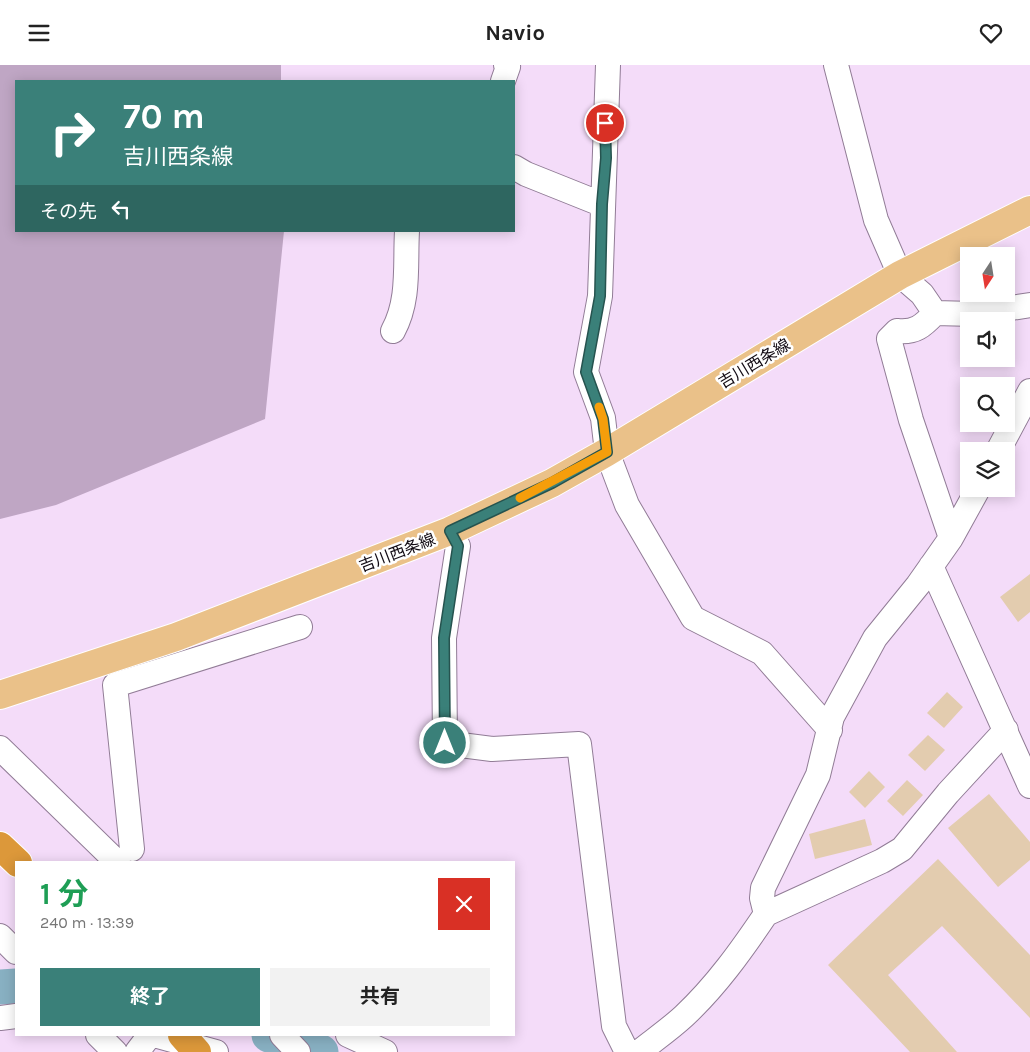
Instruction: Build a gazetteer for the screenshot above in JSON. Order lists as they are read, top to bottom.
{
  "streets": {
    "main road": ["吉川西条線"]
  },
  "north": "bottom",
  "page": {
    "header": "Navio",
    "turn": ["70 m", "吉川西条線"],
    "then": "その先",
    "heading": ["1 分", "240 m · 13:39"],
    "buttons": ["終了", "共有"]
  }
}
